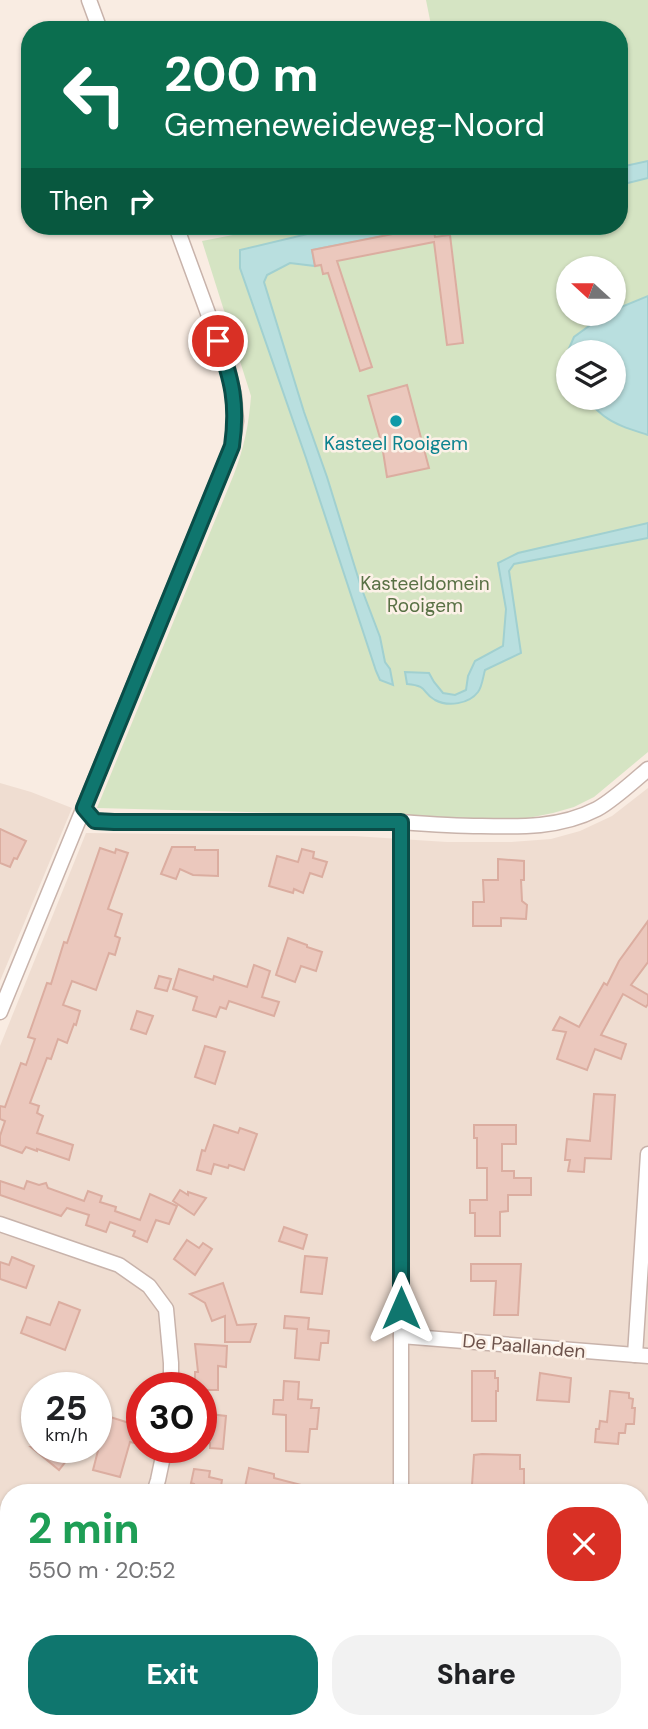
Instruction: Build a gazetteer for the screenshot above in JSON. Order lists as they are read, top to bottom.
{
  "streets": {
    "street": ["De Paallanden"]
  },
  "parks": ["Kasteeldomein Rooigem"],
  "places": ["Kasteel Rooigem"],
  "north": "left",
  "page": {
    "turn": ["200 m", "Gemeneweideweg-Noord"],
    "then": "Then",
    "speed": "25 km/h",
    "limit": "30",
    "heading": ["2 min", "550 m · 20:52"],
    "buttons": ["Exit", "Share"]
  }
}
